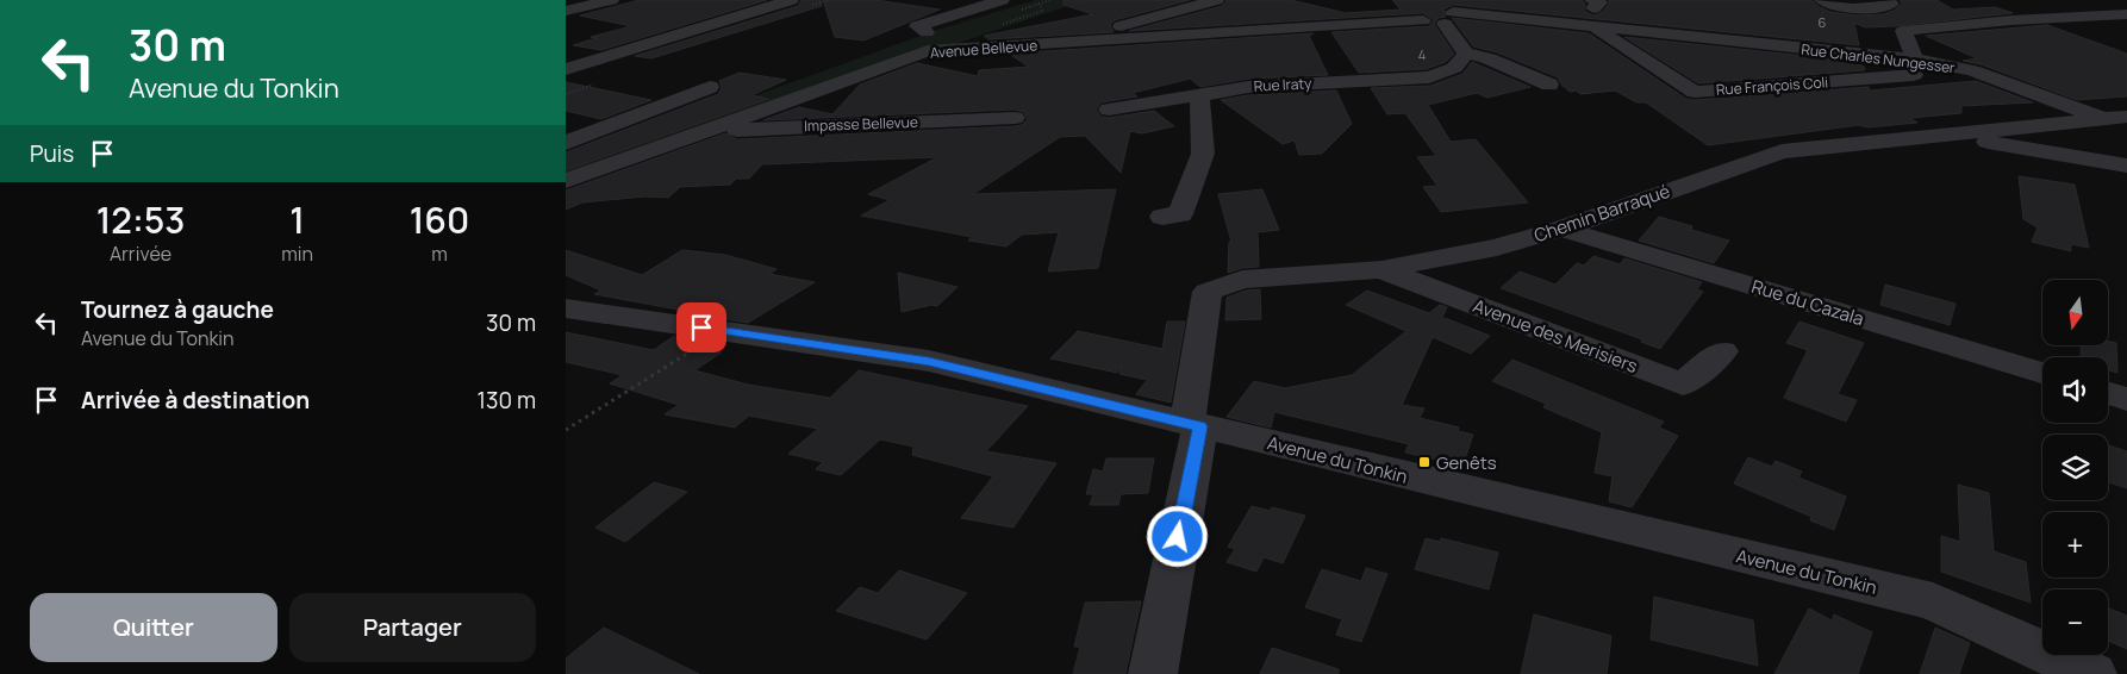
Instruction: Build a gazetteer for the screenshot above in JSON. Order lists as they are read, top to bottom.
{
  "streets": {
    "street": [
      "Avenue Bellevue",
      "Rue Charles Nungesser",
      "Rue Iraty",
      "Rue François Coli",
      "Impasse Bellevue",
      "Chemin Barraqué",
      "Rue du Cazala",
      "Avenue des Merisiers",
      "Avenue du Tonkin"
    ]
  },
  "crossings": [
    ["Avenue Bellevue", "Rue Charles Nungesser"],
    ["Avenue Bellevue", "Impasse Bellevue"],
    ["Rue Charles Nungesser", "Rue François Coli"],
    ["Rue Charles Nungesser", "Chemin Barraqué"],
    ["Chemin Barraqué", "Rue du Cazala"],
    ["Chemin Barraqué", "Avenue des Merisiers"],
    ["Chemin Barraqué", "Avenue du Tonkin"]
  ],
  "places": {
    "transit": ["Genêts"]
  },
  "house_numbers": ["6", "4"],
  "north": "bottom",
  "page": {
    "turn": ["30 m", "Avenue du Tonkin"],
    "then": "Puis",
    "eta": [
      "12:53",
      "Arrivée",
      "1",
      "min",
      "160",
      "m"
    ],
    "map_buttons": ["+", "−"],
    "list": [
      {
        "name": "Tournez à gauche",
        "note": "Avenue du Tonkin",
        "value": "30 m"
      },
      {
        "name": "Arrivée à destination",
        "value": "130 m"
      }
    ],
    "buttons": ["Quitter", "Partager"]
  }
}
